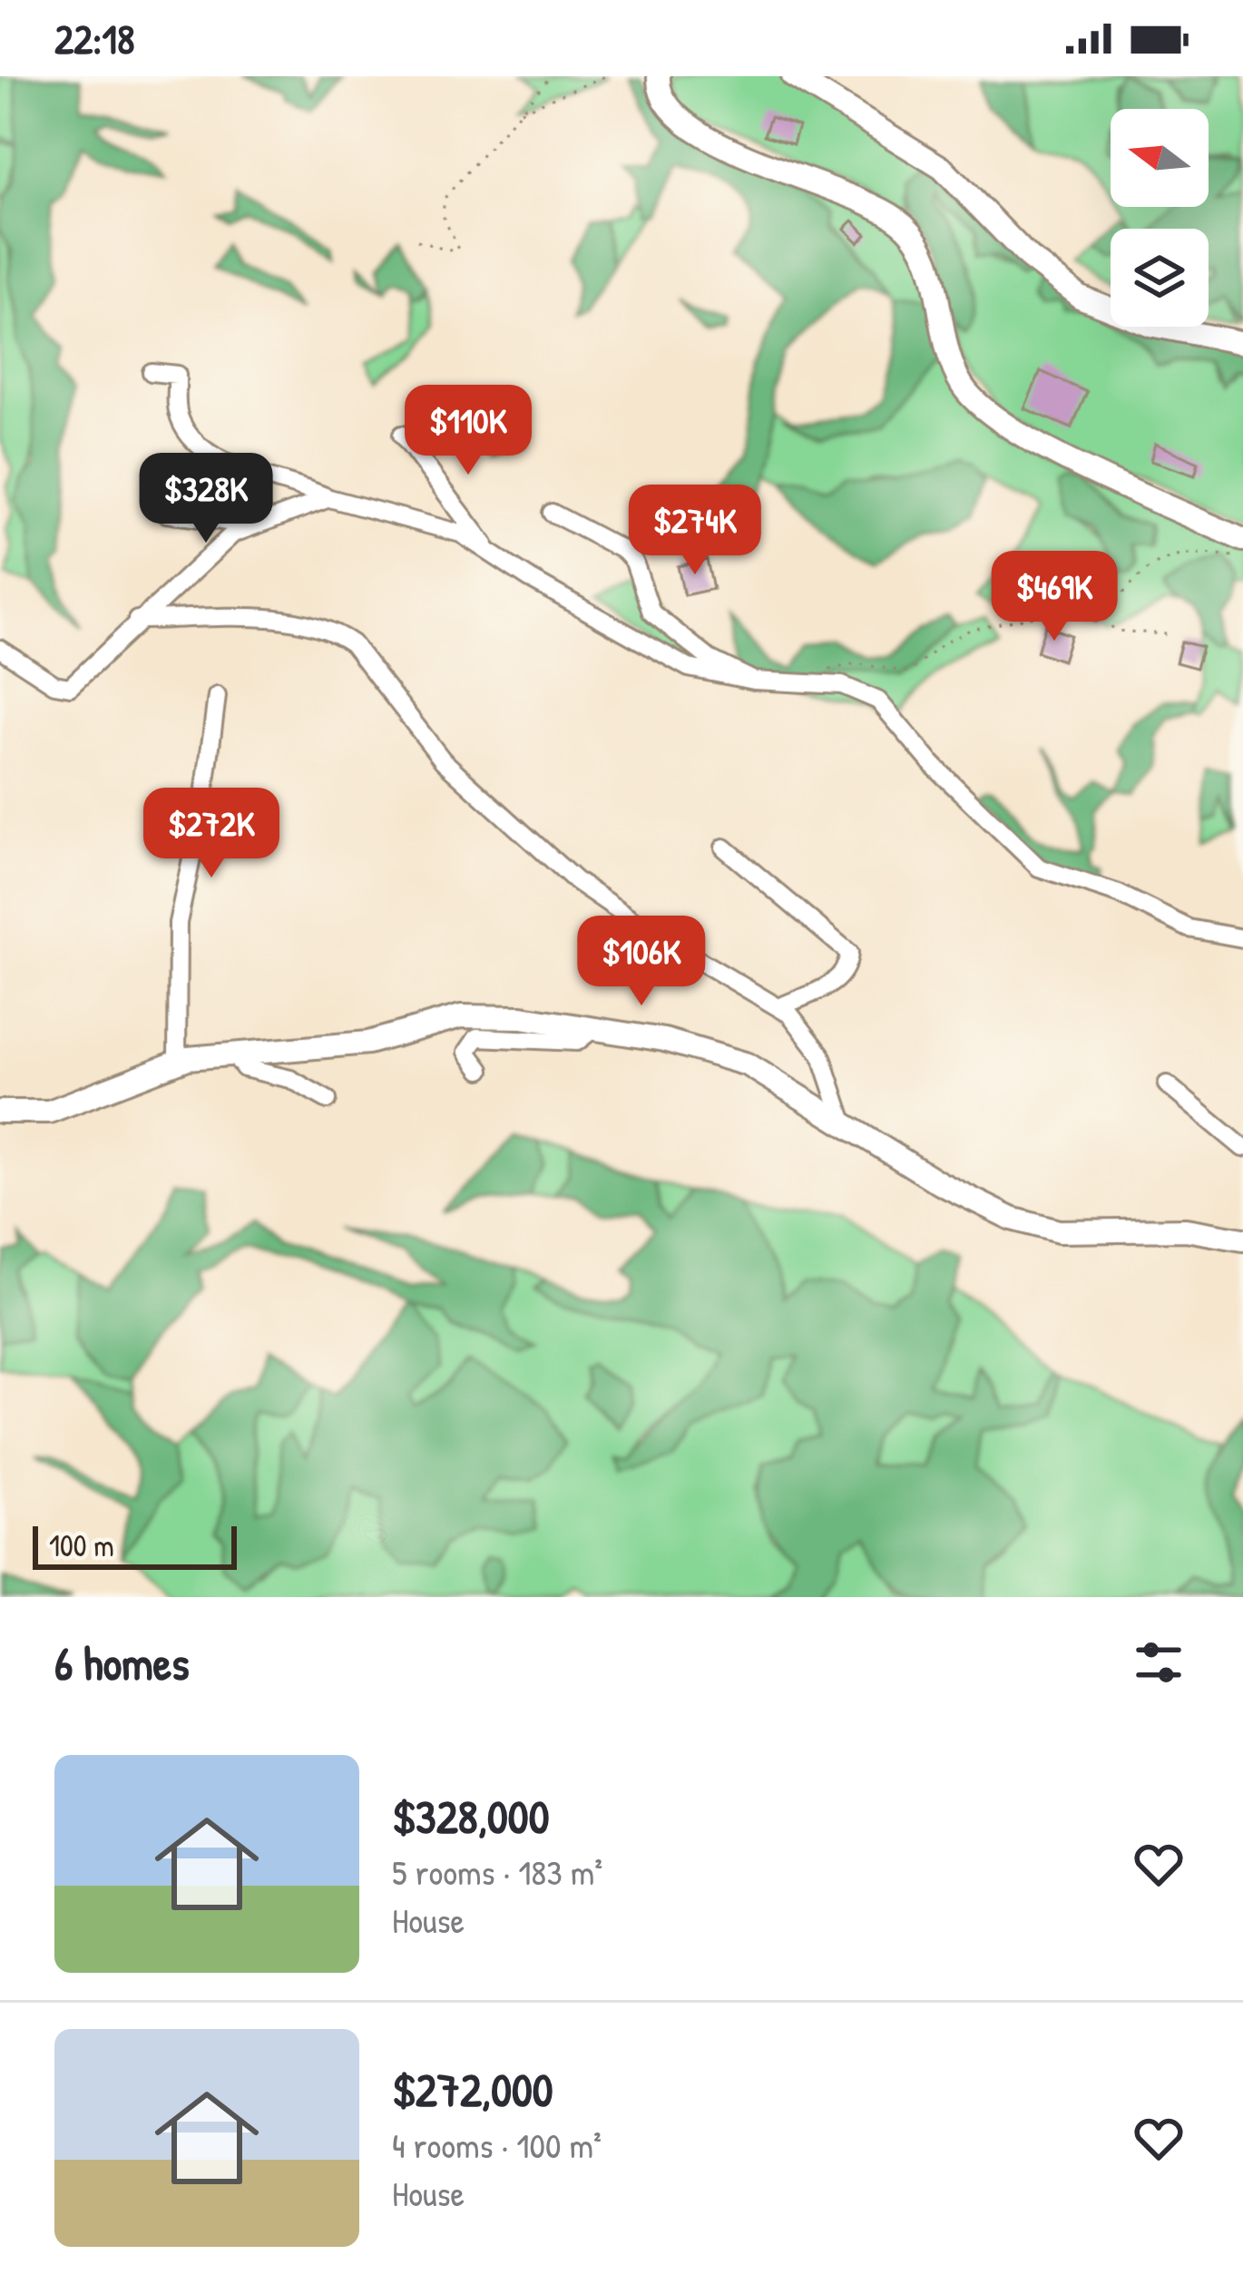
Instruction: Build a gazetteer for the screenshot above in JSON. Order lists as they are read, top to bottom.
{
  "scale_bar": "100 m",
  "north": "left",
  "page": {
    "status": "22:18",
    "price": [
      "$110K",
      "$328K",
      "$274K",
      "$469K",
      "$272K",
      "$106K"
    ],
    "scale": "100 m",
    "heading": "6 homes",
    "list": [
      {
        "name": "$328,000",
        "note": "5 rooms · 183 m² · House"
      },
      {
        "name": "$272,000",
        "note": "4 rooms · 100 m² · House"
      }
    ]
  }
}
